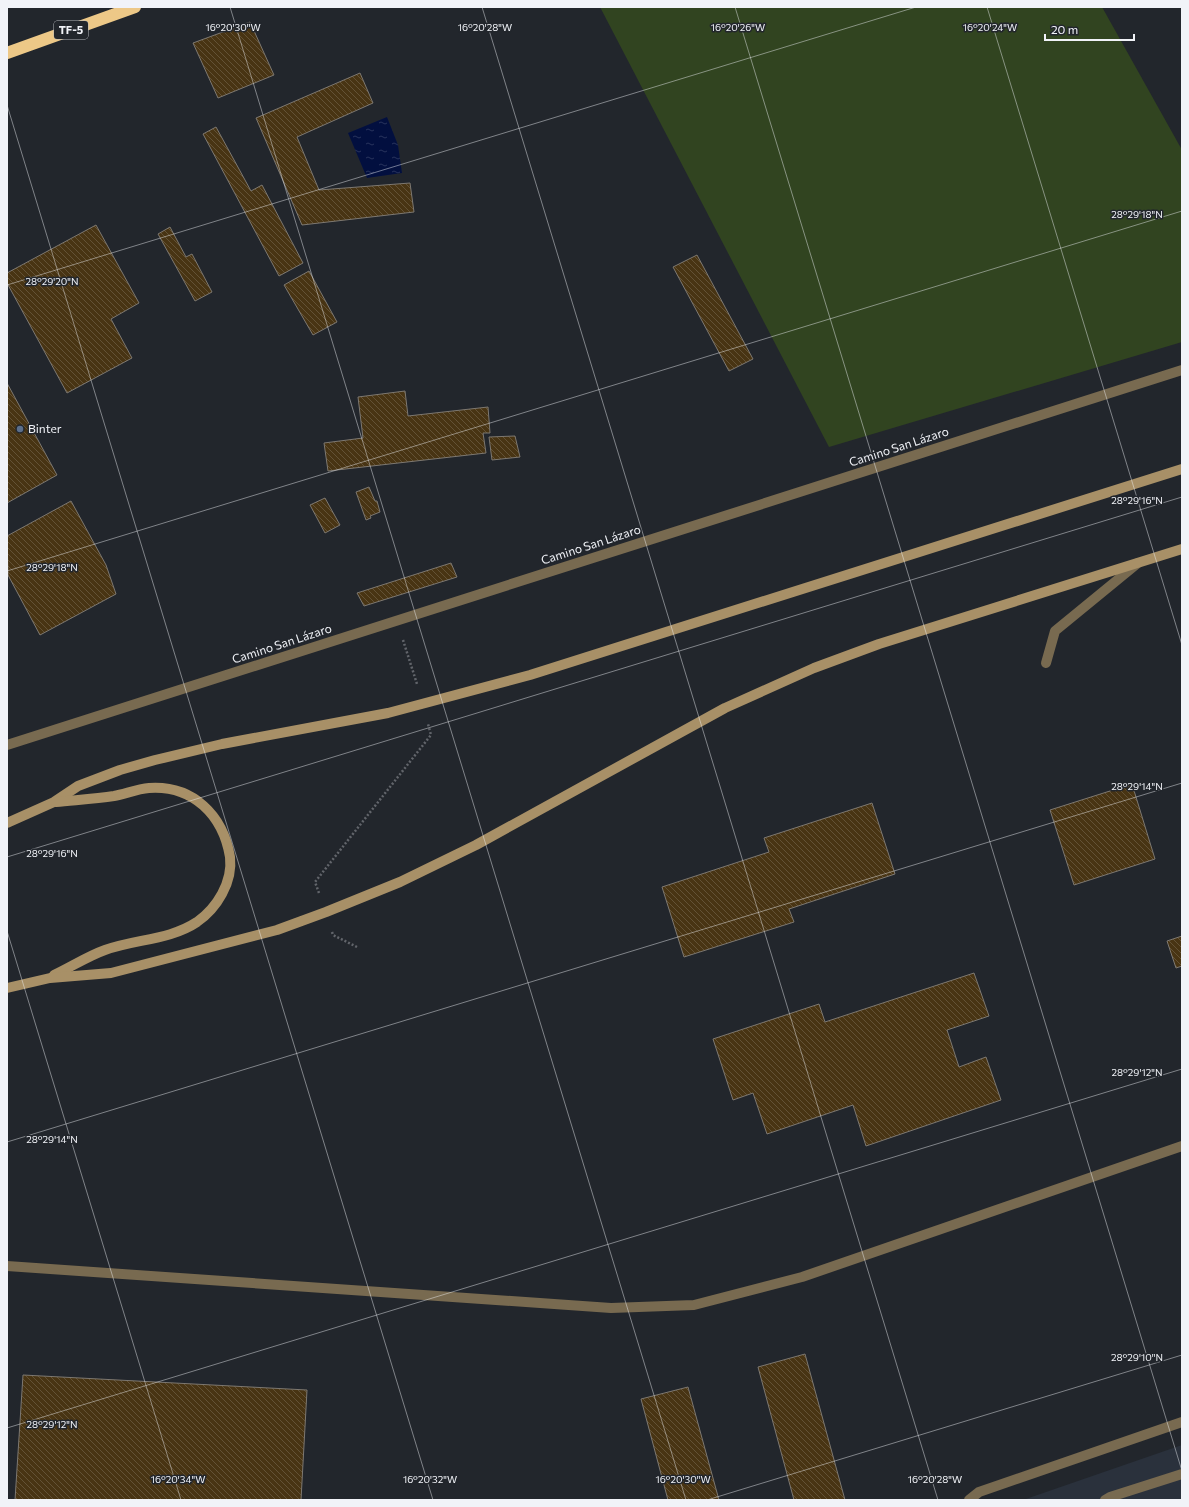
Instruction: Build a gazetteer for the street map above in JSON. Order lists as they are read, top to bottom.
{
  "streets": {
    "highway": ["TF-5"],
    "street": ["Camino San Lázaro"]
  },
  "places": ["Binter"],
  "scale_bar": "20 m",
  "coordinates": [
    "16°20'26\"W",
    "16°20'30\"W",
    "16°20'28\"W",
    "16°20'24\"W",
    "28°29'18\"N",
    "28°29'20\"N",
    "28°29'16\"N",
    "28°29'14\"N",
    "28°29'12\"N",
    "28°29'10\"N",
    "16°20'34\"W",
    "16°20'32\"W"
  ]
}
